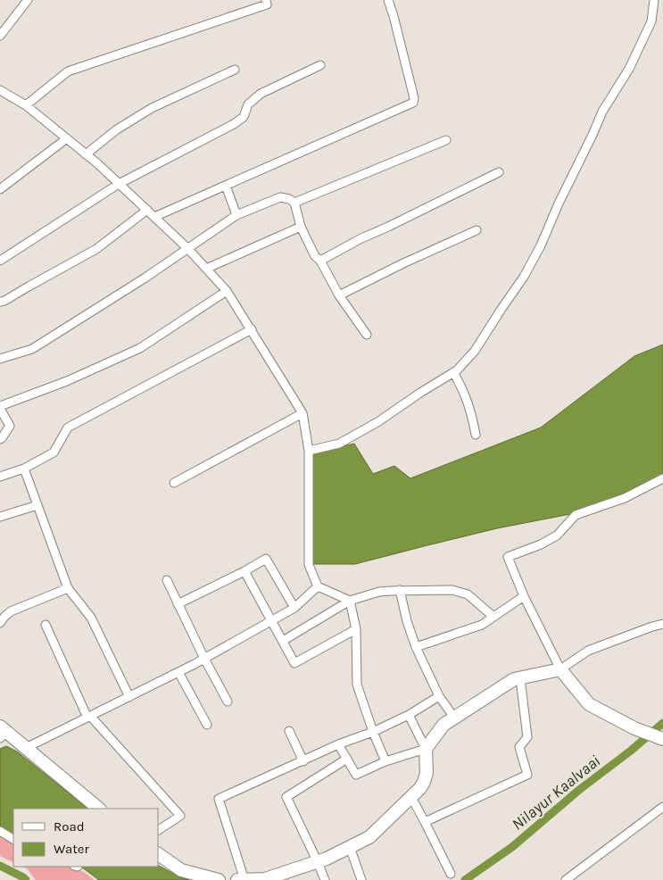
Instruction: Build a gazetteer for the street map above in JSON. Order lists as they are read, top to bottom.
{
  "water": ["Nilayur Kaalvaai"],
  "legend": ["Road", "Water"]
}
